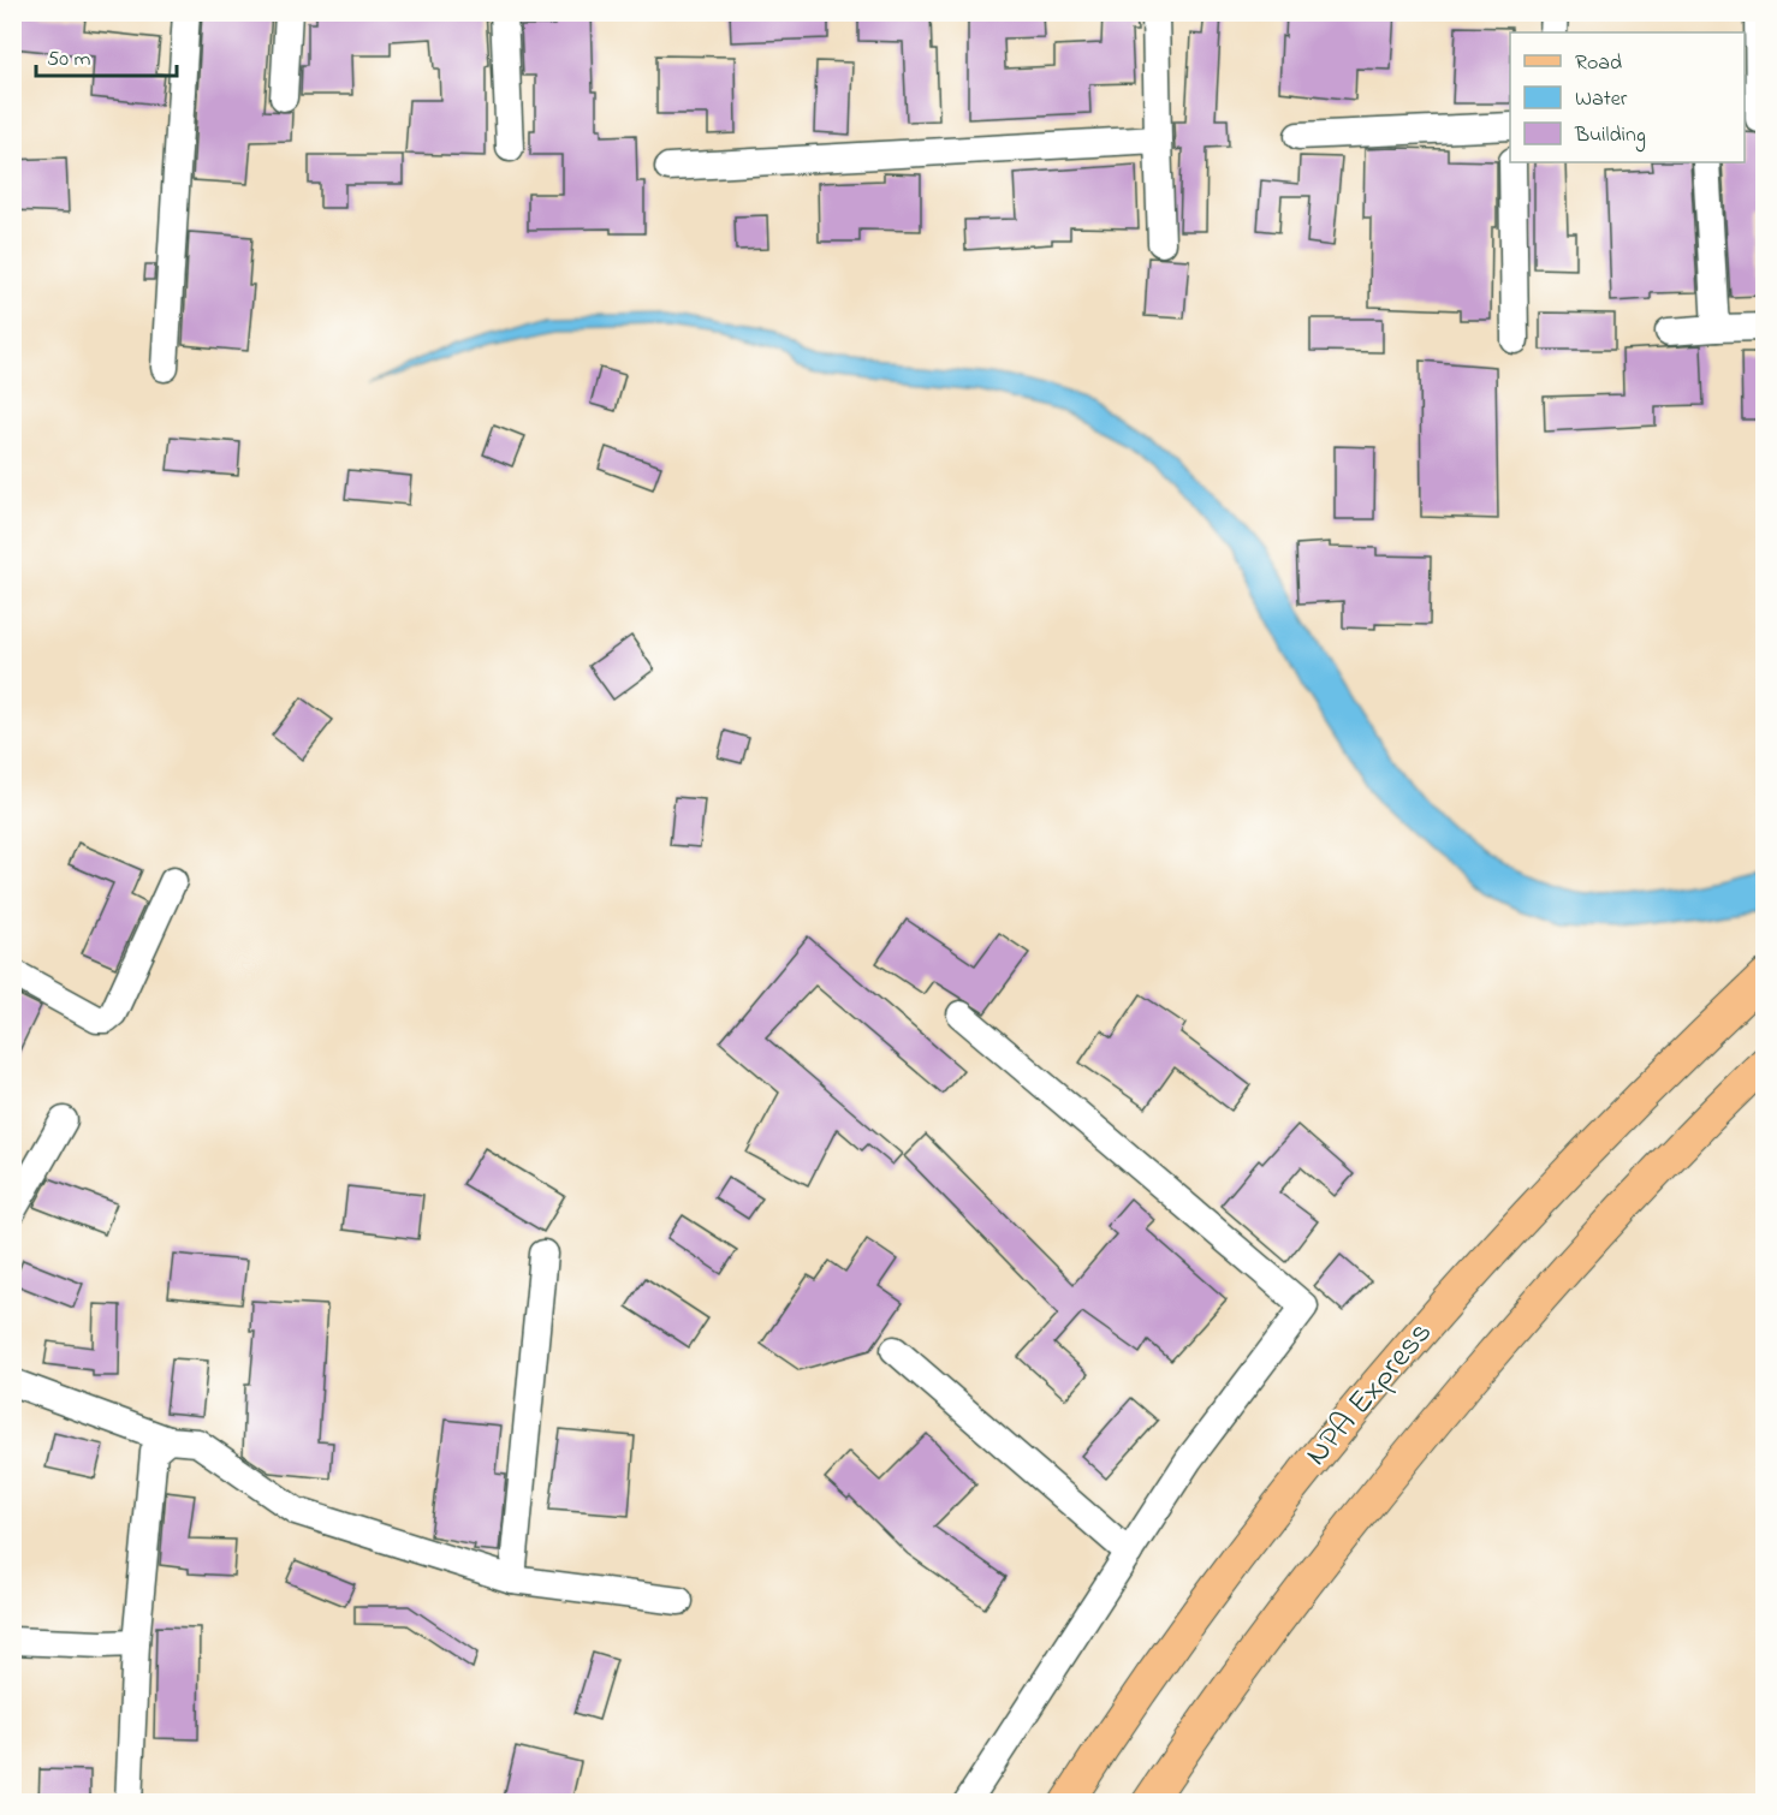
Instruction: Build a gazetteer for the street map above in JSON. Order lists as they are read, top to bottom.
{
  "streets": {
    "main road": ["NPA Express"]
  },
  "legend": ["Road", "Water", "Building"],
  "scale_bar": "50 m"
}
